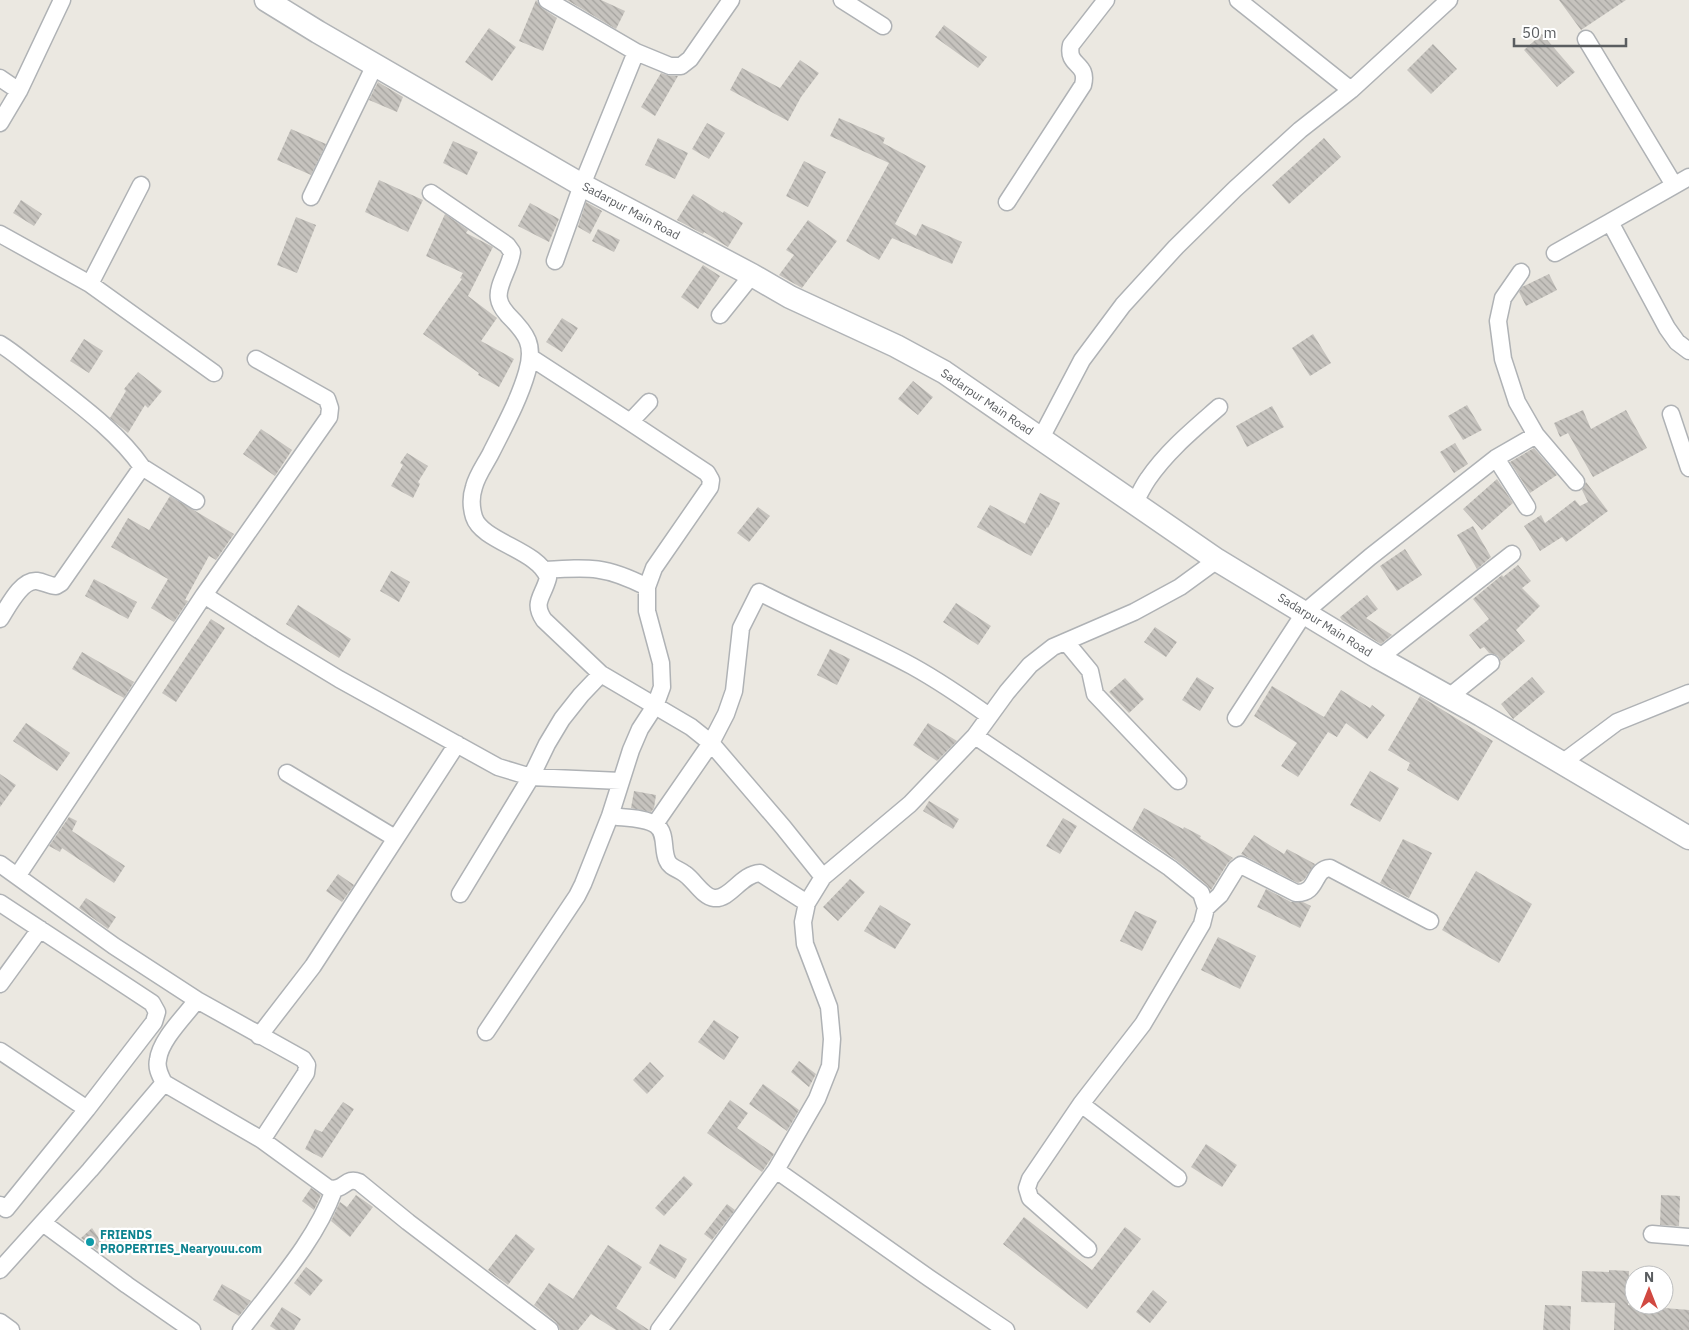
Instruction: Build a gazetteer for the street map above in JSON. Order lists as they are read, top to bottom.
{
  "streets": {
    "street": ["Sadarpur Main Road"]
  },
  "places": ["FRIENDS PROPERTIES_Nearyouu.com"],
  "scale_bar": "50 m",
  "north": "top"
}
